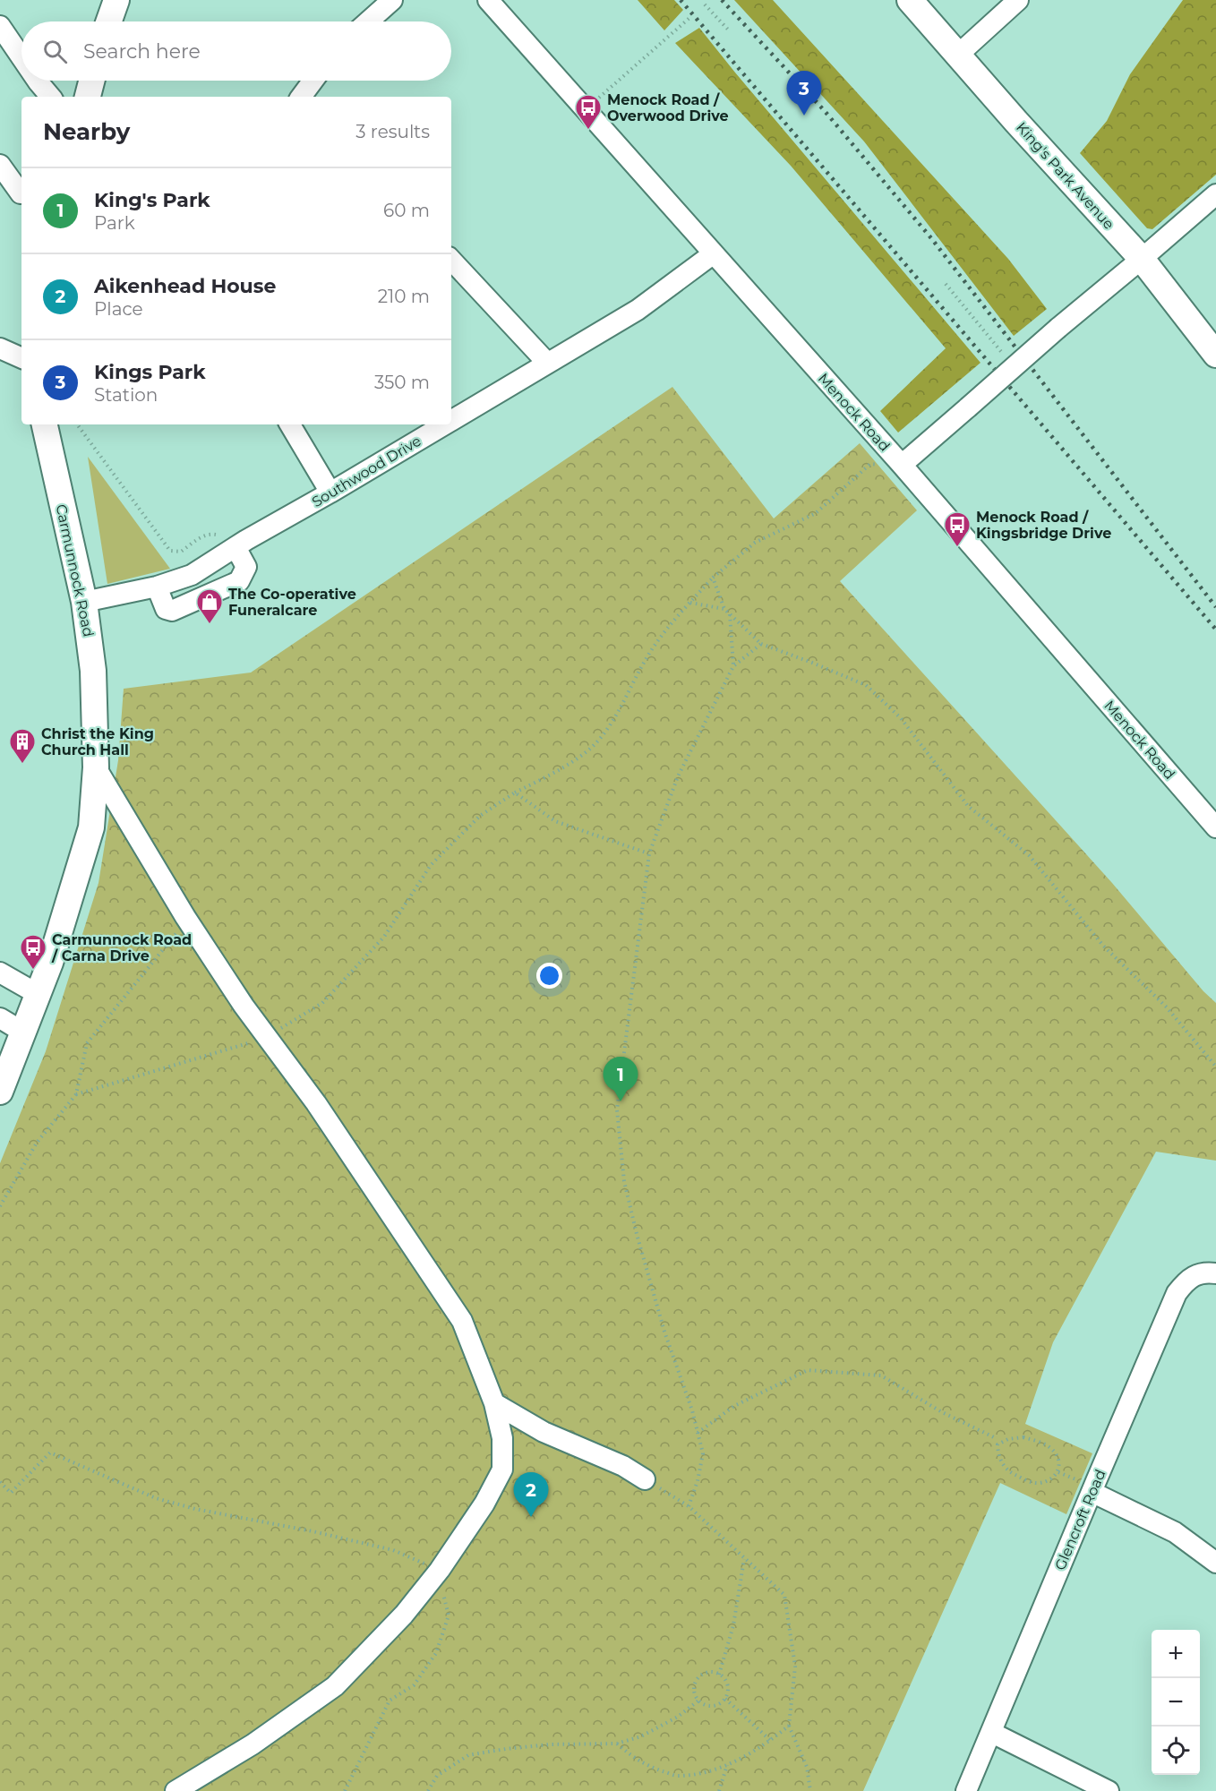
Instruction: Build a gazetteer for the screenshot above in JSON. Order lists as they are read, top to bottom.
{
  "streets": {
    "main road": ["King's Park Avenue", "Carmunnock Road"],
    "street": ["Menock Road", "Southwood Drive", "Glencroft Road"]
  },
  "crossings": [
    ["Menock Road", "Southwood Drive"],
    ["Southwood Drive", "Carmunnock Road"]
  ],
  "places": {
    "bus stop": ["Menock Road / Overwood Drive", "Menock Road / Kingsbridge Drive", "Carmunnock Road / Carna Drive"],
    "shop": ["The Co-operative Funeralcare"],
    "building": ["Christ the King Church Hall"]
  },
  "page": {
    "search": "Search here",
    "pins": ["3", "1", "2"],
    "heading": ["Nearby", "3 results"],
    "list": [
      {
        "mark": "1",
        "name": "King's Park",
        "note": "Park",
        "value": "60 m"
      },
      {
        "mark": "2",
        "name": "Aikenhead House",
        "note": "Place",
        "value": "210 m"
      },
      {
        "mark": "3",
        "name": "Kings Park",
        "note": "Station",
        "value": "350 m"
      }
    ],
    "map_buttons": ["+", "−"]
  }
}
